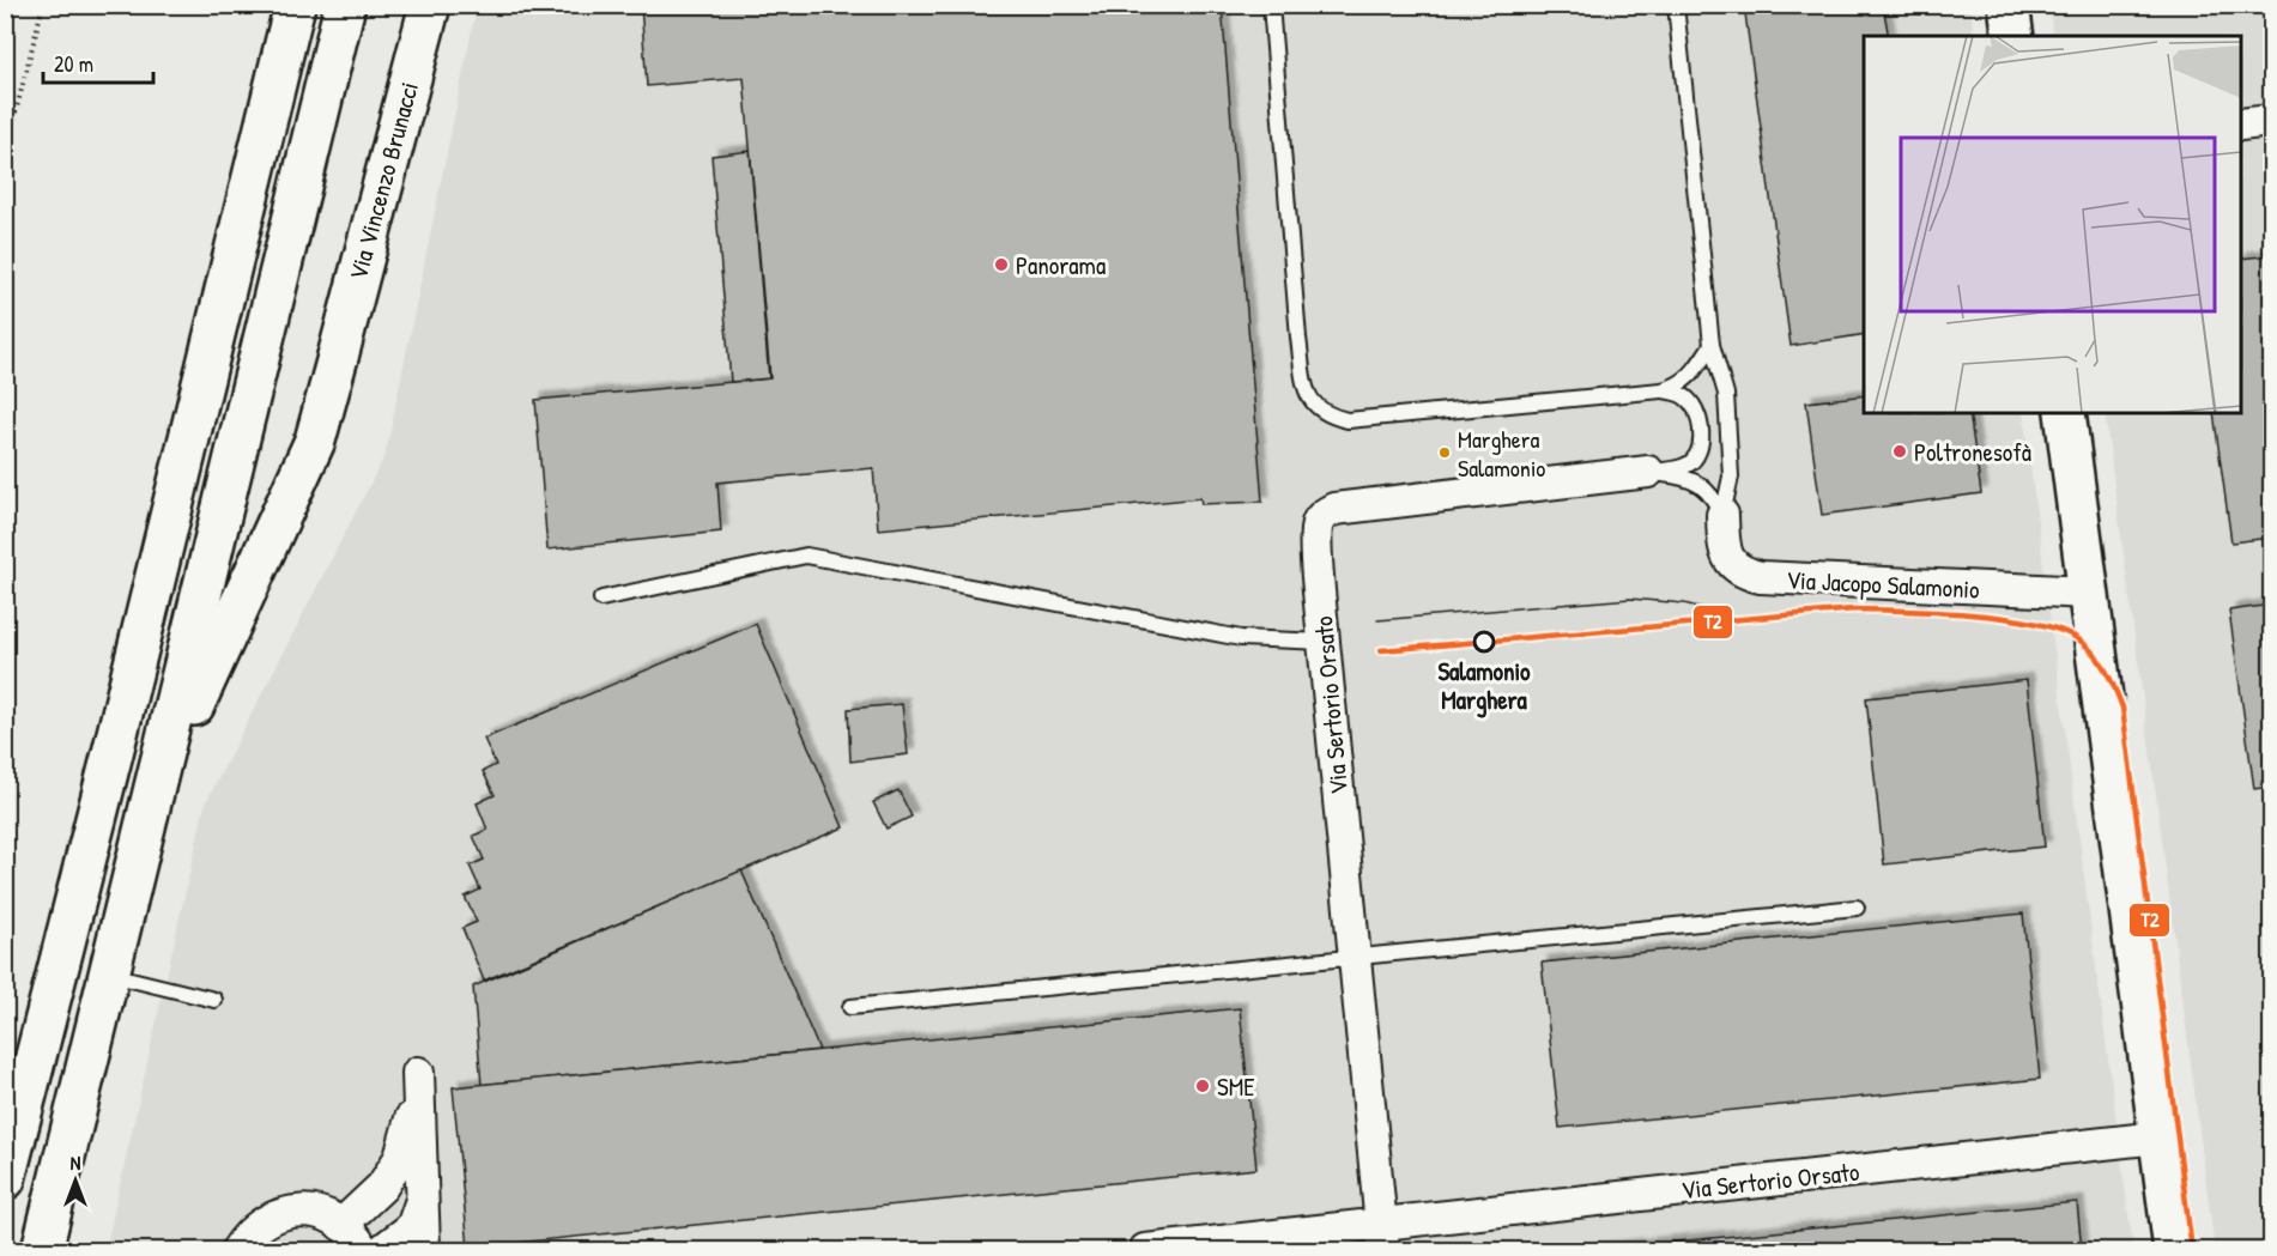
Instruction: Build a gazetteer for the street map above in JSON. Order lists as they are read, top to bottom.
{
  "streets": {
    "main road": ["Via Vincenzo Brunacci"],
    "street": ["Via Jacopo Salamonio", "Via Sertorio Orsato"]
  },
  "places": [
    "Panorama",
    "Poltronesofà",
    "Marghera Salamonio",
    "Salamonio Marghera",
    "SME"
  ],
  "lines": ["transit line T2"],
  "scale_bar": "20 m",
  "north": "top"
}
